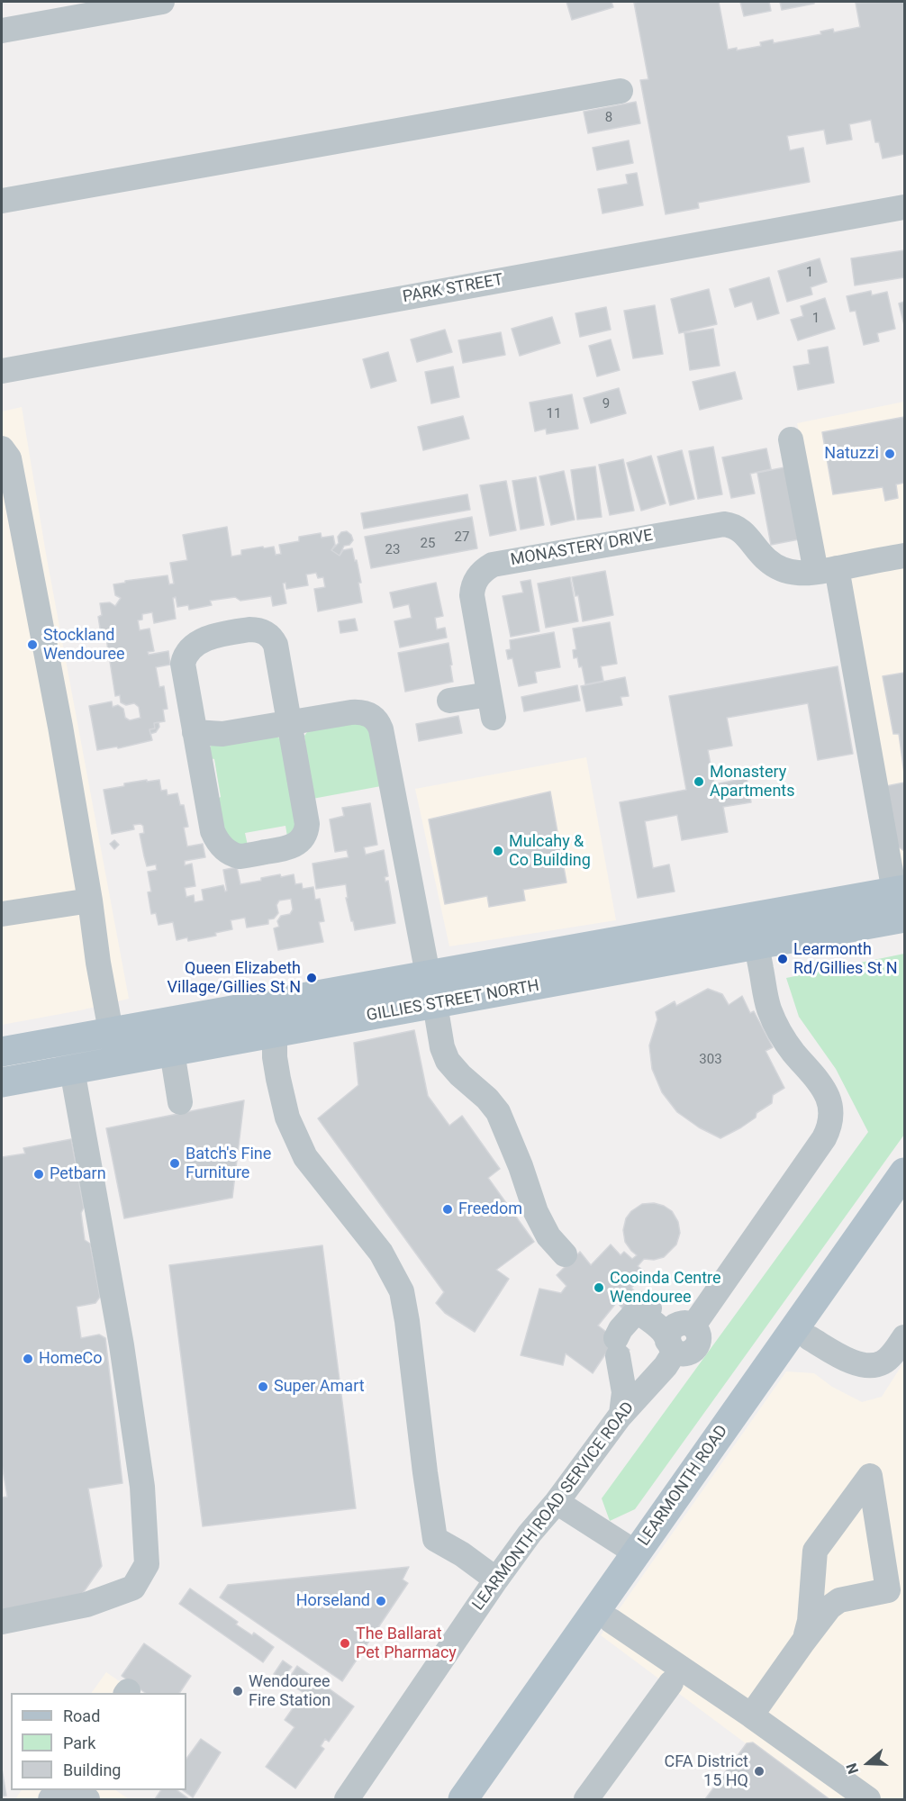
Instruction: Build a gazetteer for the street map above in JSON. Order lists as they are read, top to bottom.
{
  "streets": {
    "main road": ["GILLIES STREET NORTH", "LEARMONTH ROAD"],
    "street": ["PARK STREET", "MONASTERY DRIVE", "LEARMONTH ROAD SERVICE ROAD"]
  },
  "crossings": [
    ["LEARMONTH ROAD", "LEARMONTH ROAD SERVICE ROAD"]
  ],
  "places": [
    "Natuzzi",
    "Stockland Wendouree",
    "Monastery Apartments",
    "Mulcahy & Co Building",
    "Learmonth Rd/Gillies St N",
    "Queen Elizabeth Village/Gillies St N",
    "Batch's Fine Furniture",
    "Petbarn",
    "Freedom",
    "Cooinda Centre Wendouree",
    "HomeCo",
    "Super Amart",
    "Horseland",
    "The Ballarat Pet Pharmacy",
    "Wendouree Fire Station",
    "CFA District 15 HQ"
  ],
  "house_numbers": [
    "8",
    "1",
    "1",
    "9",
    "11",
    "27",
    "25",
    "23",
    "303"
  ],
  "legend": ["Road", "Park", "Building"],
  "north": "left"
}
